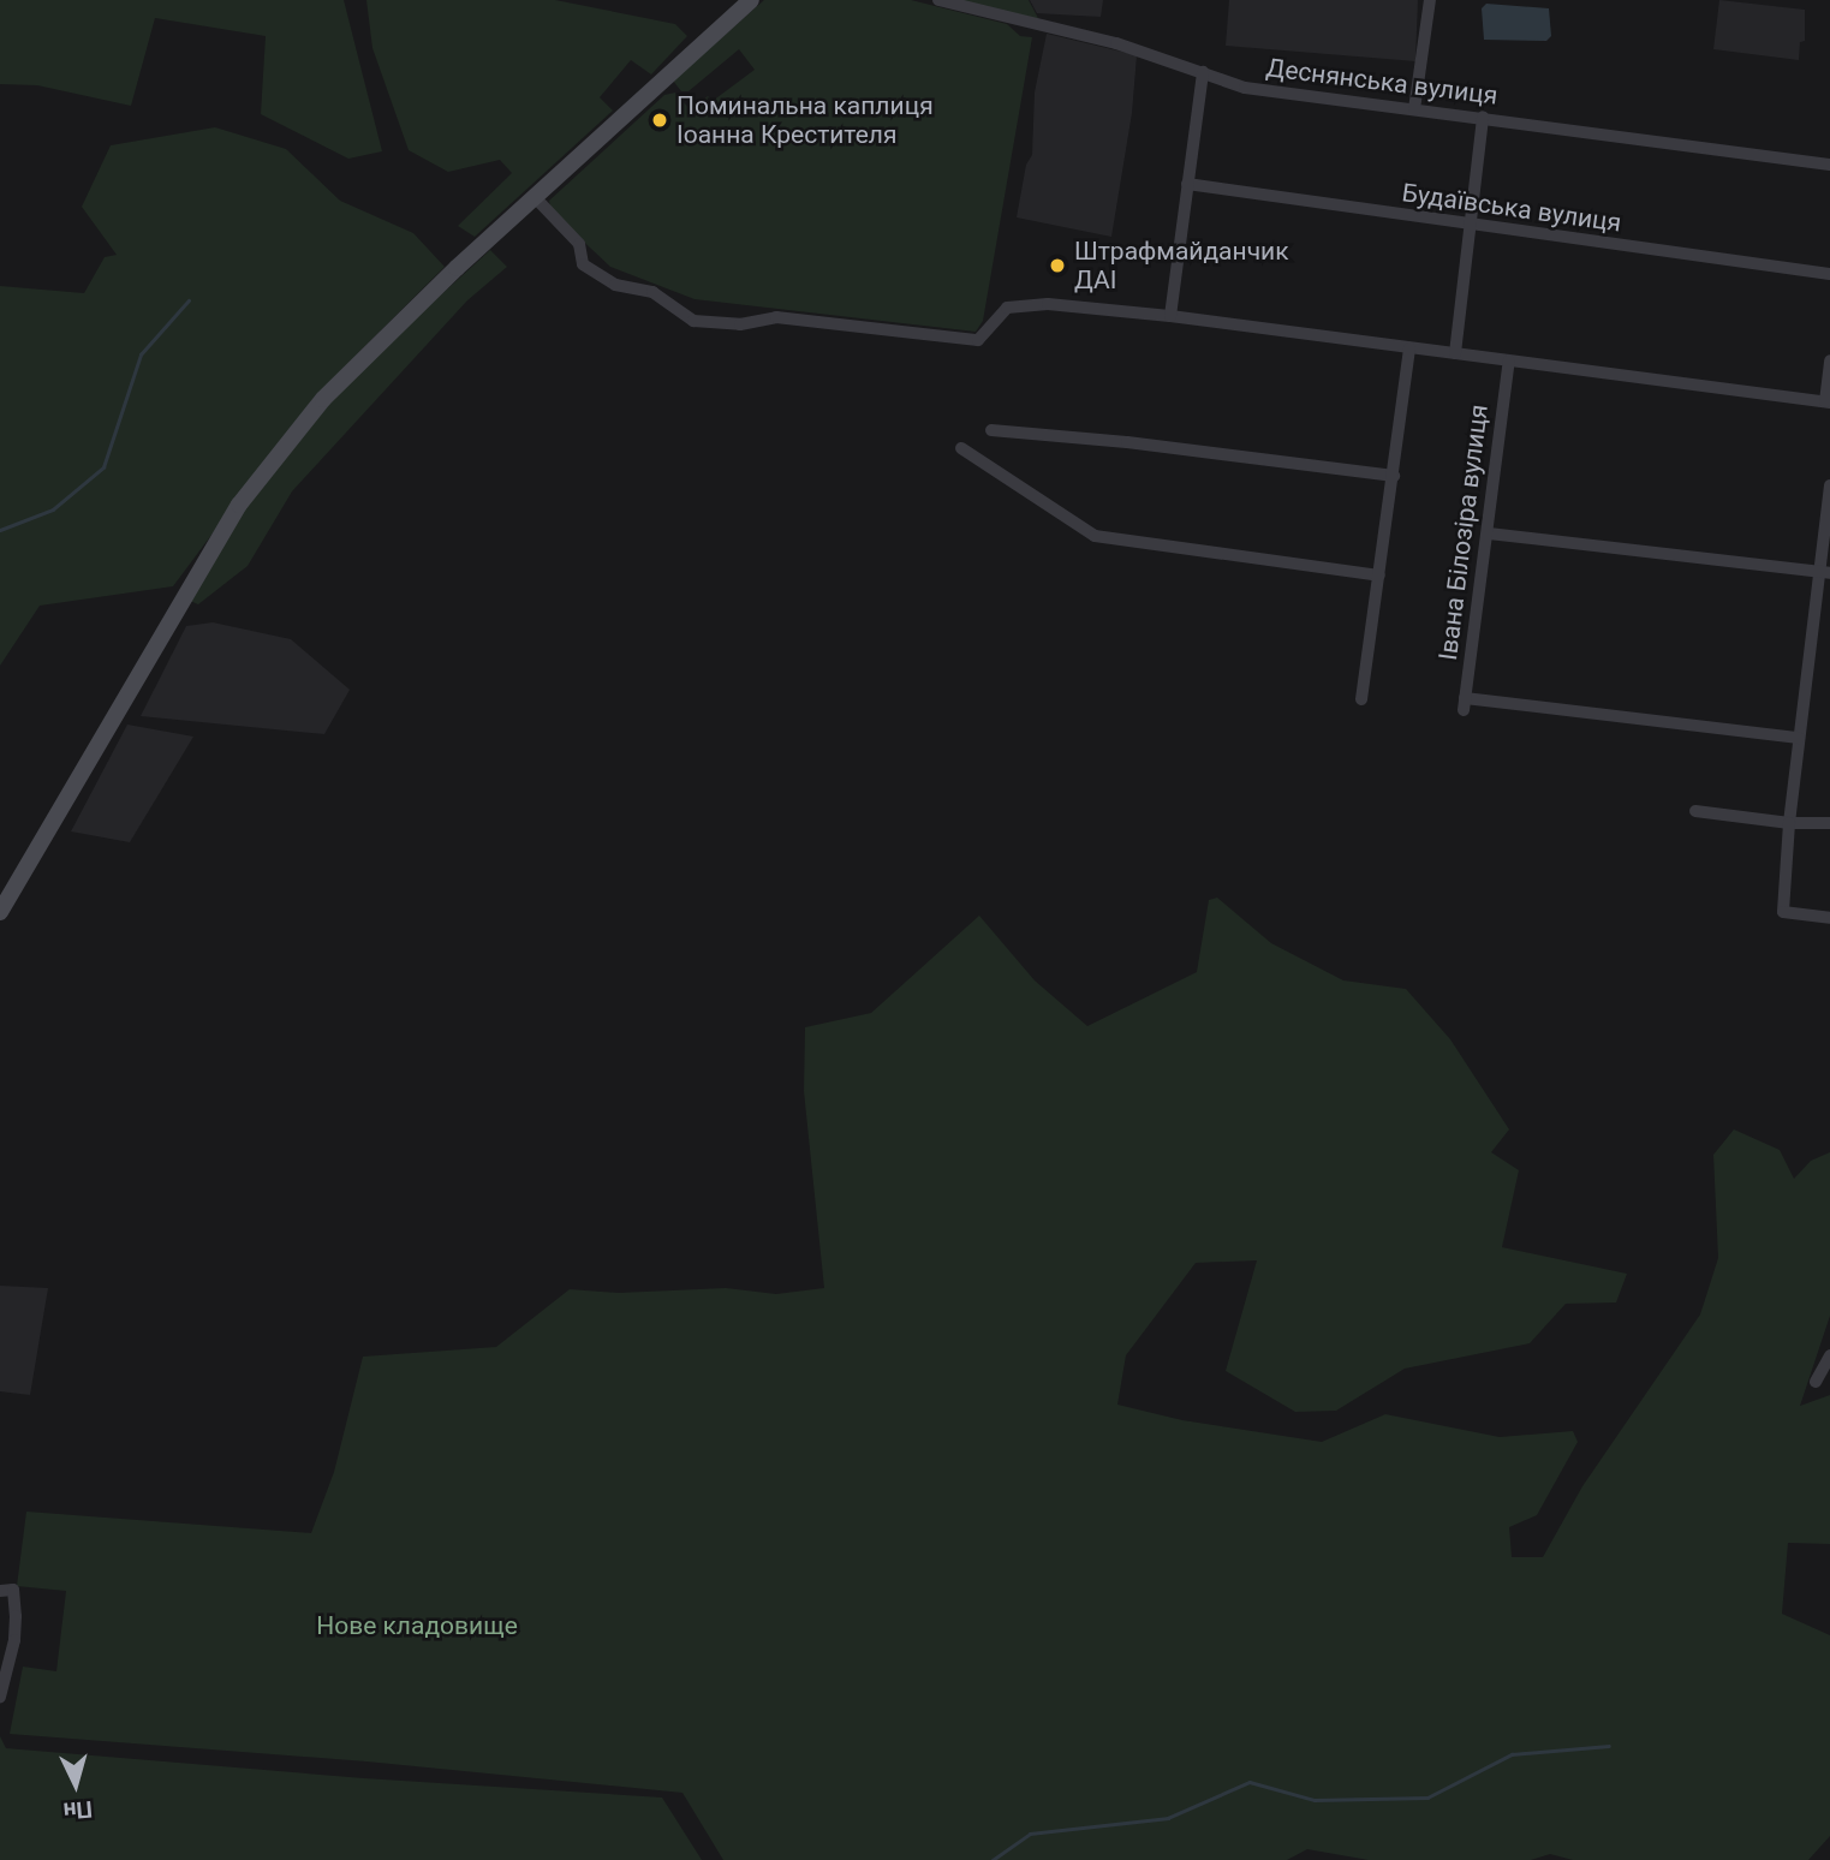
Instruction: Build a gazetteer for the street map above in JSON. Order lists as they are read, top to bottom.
{
  "streets": {
    "street": ["Деснянська вулиця", "Будаївська вулиця", "Івана Білозіра вулиця"]
  },
  "parks": ["Нове кладовище"],
  "places": ["Поминальна каплиця Іоанна Крестителя", "Штрафмайданчик ДАІ"],
  "north": "bottom"
}
